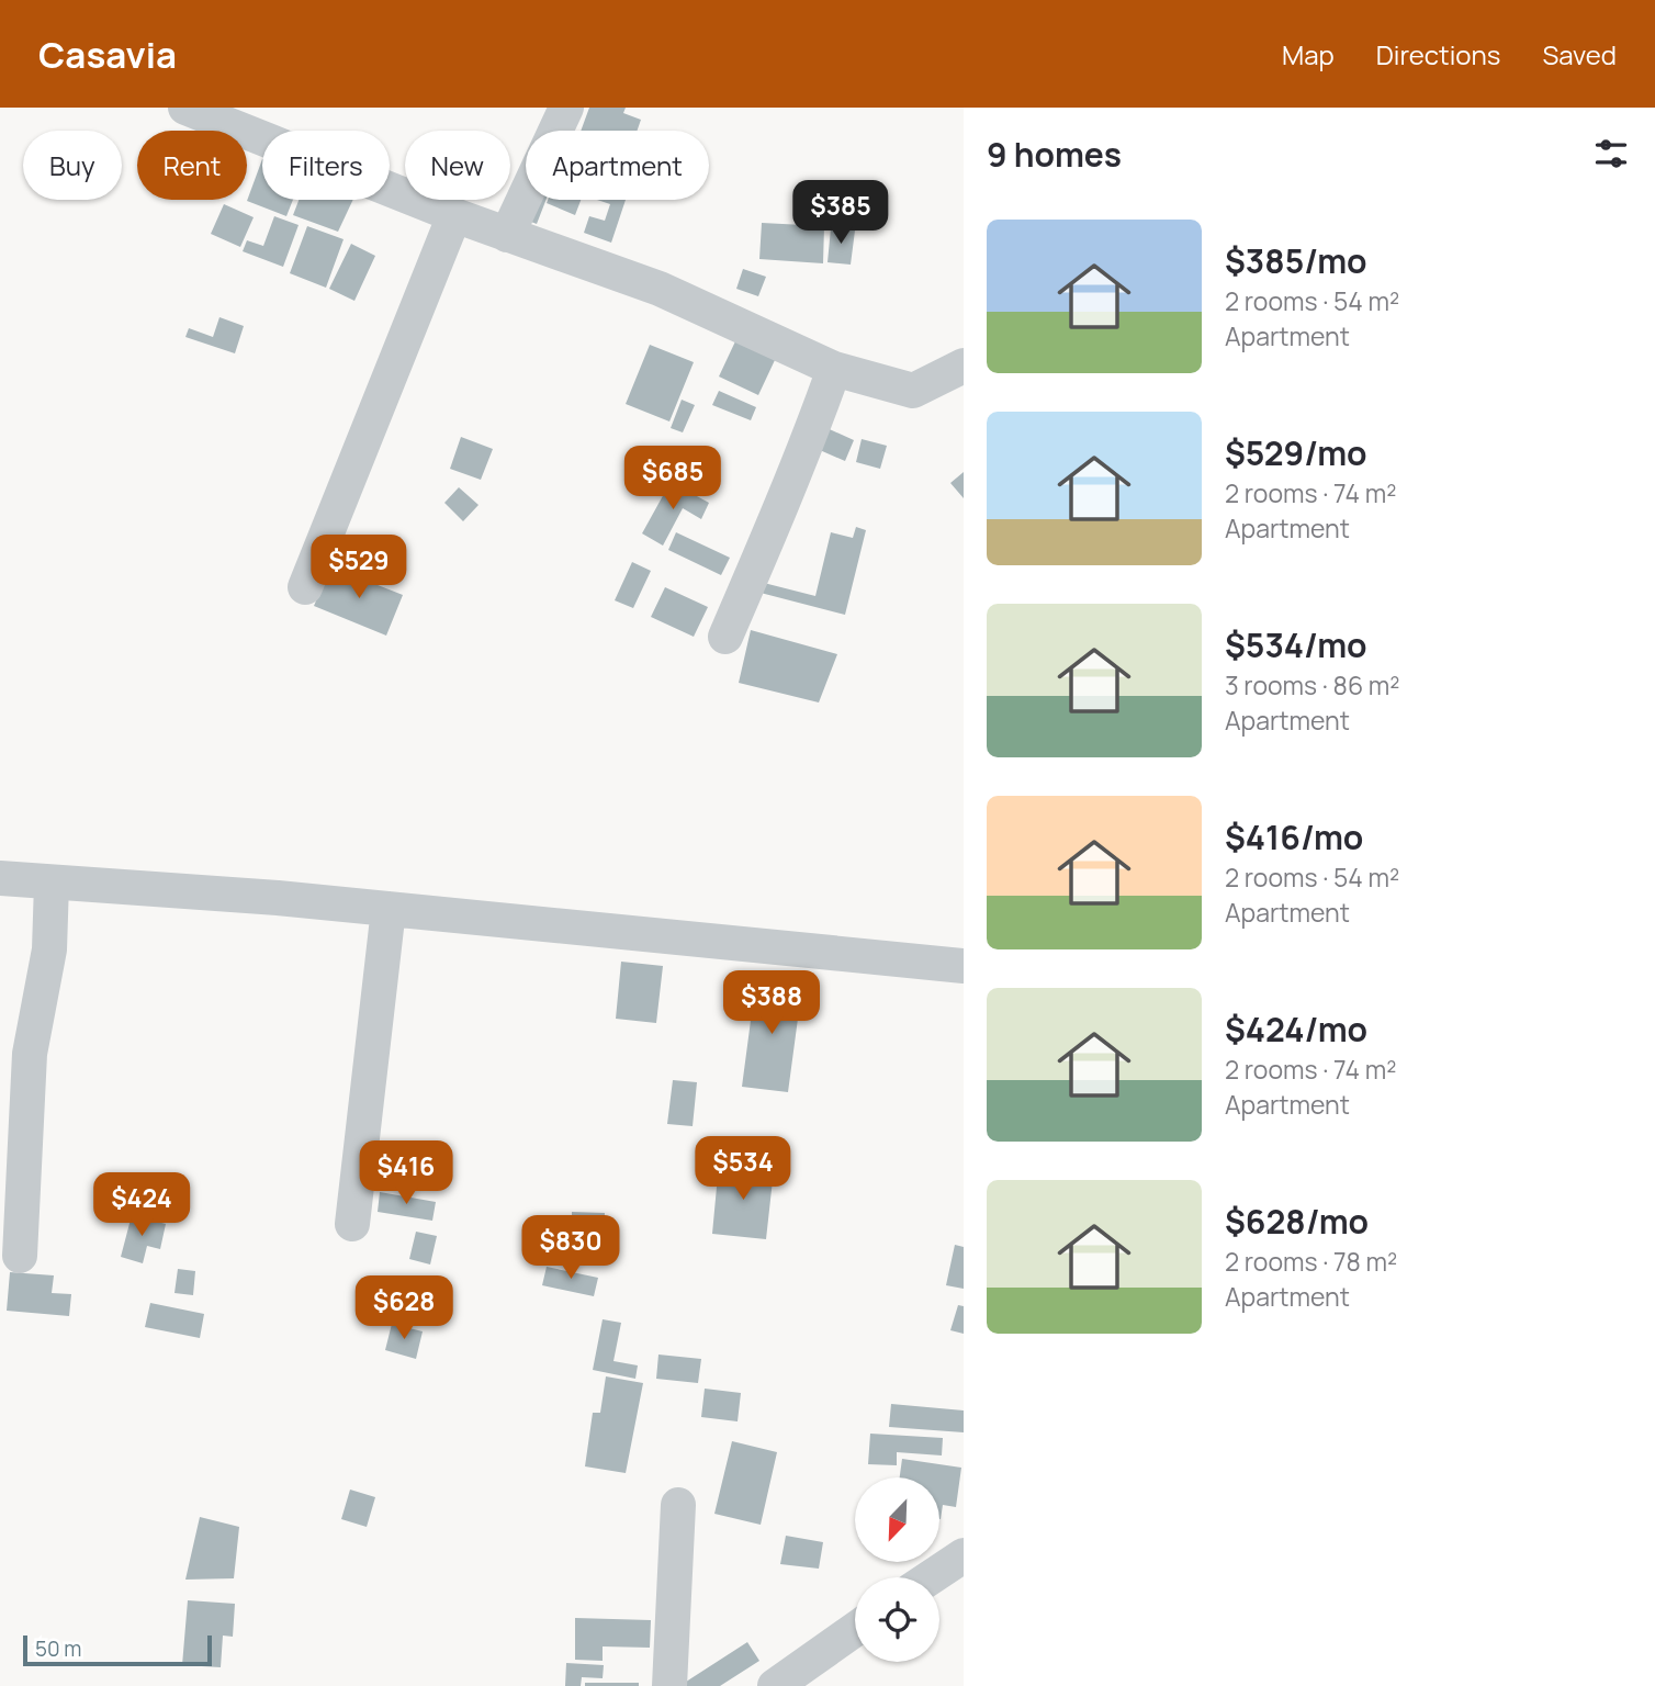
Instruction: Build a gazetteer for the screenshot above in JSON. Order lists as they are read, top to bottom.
{
  "scale_bar": "50 m",
  "north": "bottom left",
  "page": {
    "header": "Casavia",
    "nav": ["Map", "Directions", "Saved"],
    "heading": "9 homes",
    "chip": [
      "Buy",
      "Rent",
      "Filters",
      "New",
      "Apartment"
    ],
    "price": [
      "$385",
      "$685",
      "$529",
      "$388",
      "$534",
      "$416",
      "$424",
      "$830",
      "$628"
    ],
    "list": [
      {
        "name": "$385/mo",
        "note": "2 rooms · 54 m² · Apartment"
      },
      {
        "name": "$529/mo",
        "note": "2 rooms · 74 m² · Apartment"
      },
      {
        "name": "$534/mo",
        "note": "3 rooms · 86 m² · Apartment"
      },
      {
        "name": "$416/mo",
        "note": "2 rooms · 54 m² · Apartment"
      },
      {
        "name": "$424/mo",
        "note": "2 rooms · 74 m² · Apartment"
      },
      {
        "name": "$628/mo",
        "note": "2 rooms · 78 m² · Apartment"
      }
    ],
    "scale": "50 m"
  }
}
